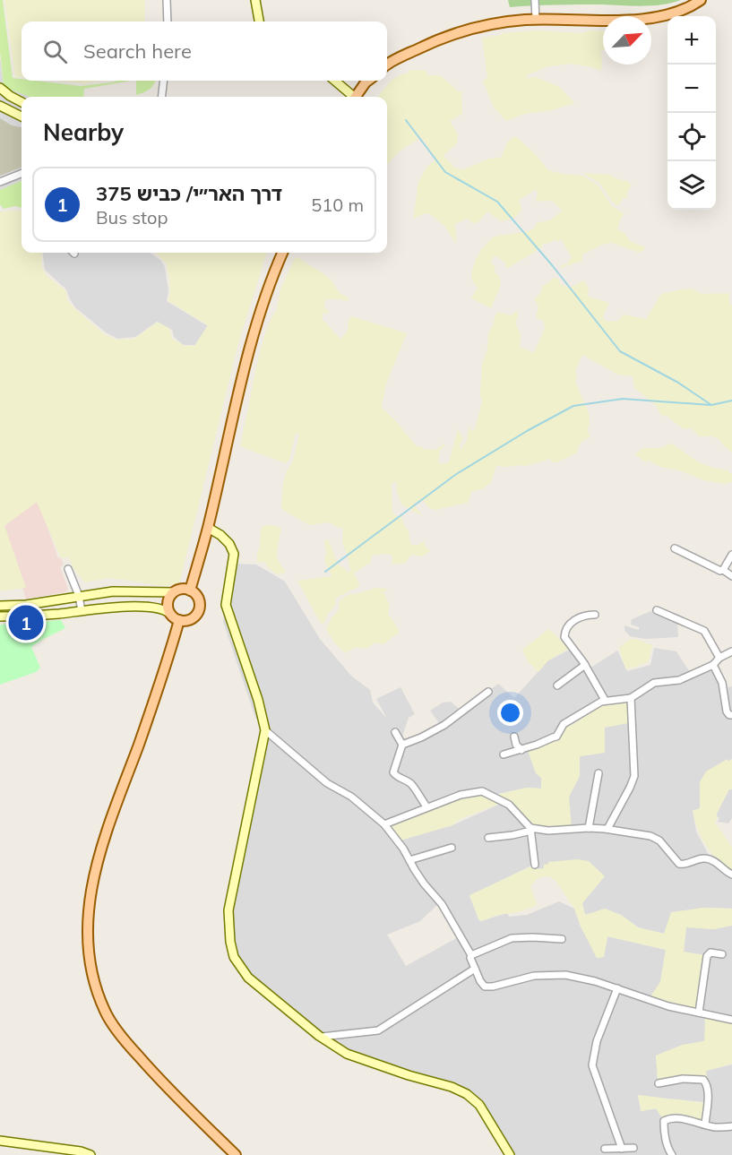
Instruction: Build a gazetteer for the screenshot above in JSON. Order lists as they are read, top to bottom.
{
  "north": "top right",
  "page": {
    "map_buttons": ["+", "−"],
    "search": "Search here",
    "heading": "Nearby",
    "list": [
      {
        "mark": "1",
        "name": "דרך האר״י/ כביש 375",
        "note": "Bus stop",
        "value": "510 m"
      }
    ],
    "pins": "1"
  }
}
